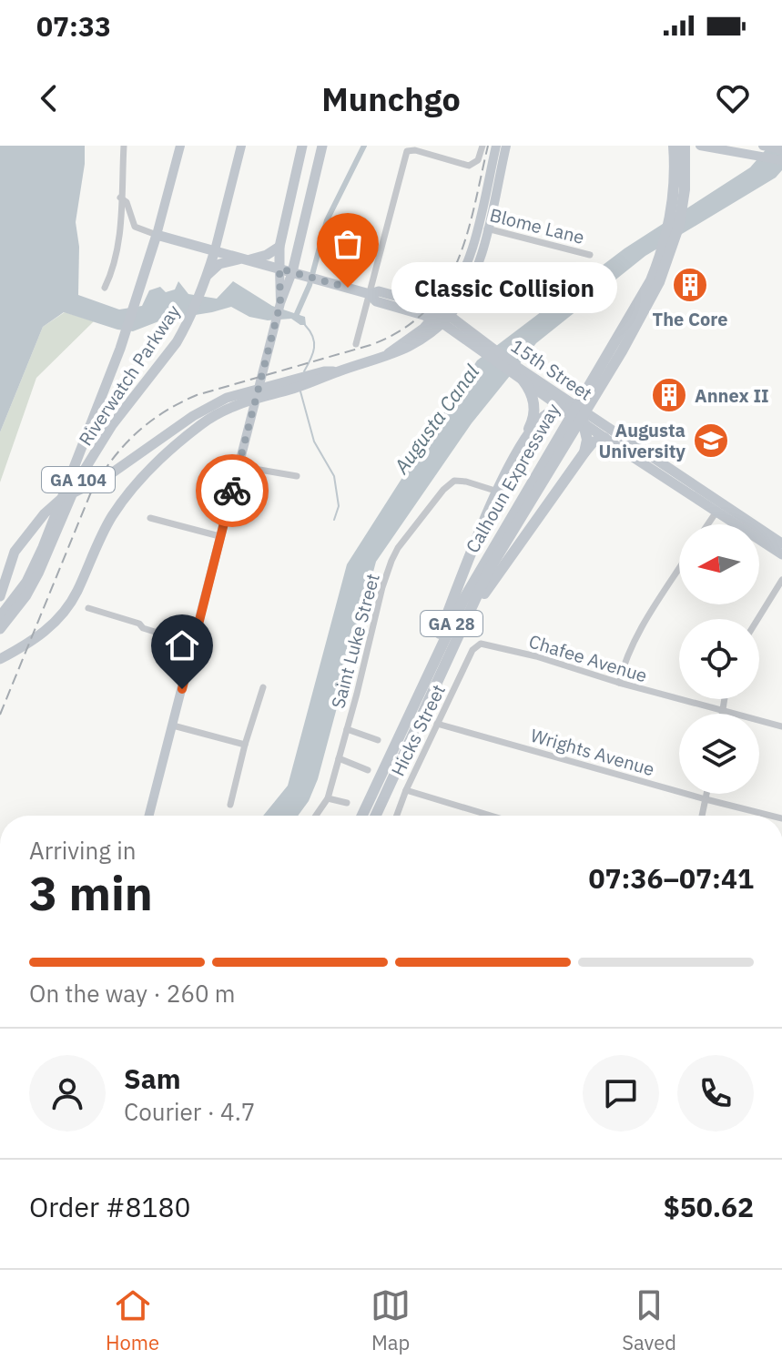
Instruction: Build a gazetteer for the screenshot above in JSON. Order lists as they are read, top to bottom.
{
  "streets": {
    "highway": ["Calhoun Expressway", "GA 28"],
    "main road": ["15th Street", "Riverwatch Parkway", "GA 104"],
    "street": [
      "Blome Lane",
      "Saint Luke Street",
      "Chafee Avenue",
      "Hicks Street",
      "Wrights Avenue"
    ]
  },
  "crossings": [
    ["15th Street", "Riverwatch Parkway"],
    ["15th Street", "GA 104"],
    ["Riverwatch Parkway", "GA 104"],
    ["Chafee Avenue", "Hicks Street"],
    ["Hicks Street", "Wrights Avenue"]
  ],
  "water": ["Augusta Canal"],
  "places": {
    "building": ["The Core", "Annex II"],
    "other": ["Classic Collision"],
    "school or university": ["Augusta University"]
  },
  "north": "left",
  "page": {
    "status": "07:33",
    "header": "Munchgo",
    "bubble": "Classic Collision",
    "heading": ["3 min", "Arriving in", "07:36–07:41"],
    "panel": [
      "Sam",
      "Courier · 4.7",
      "Order #8180",
      "$50.62"
    ],
    "bar": "On the way · 260 m",
    "tabs": ["Home", "Map", "Saved"]
  }
}
